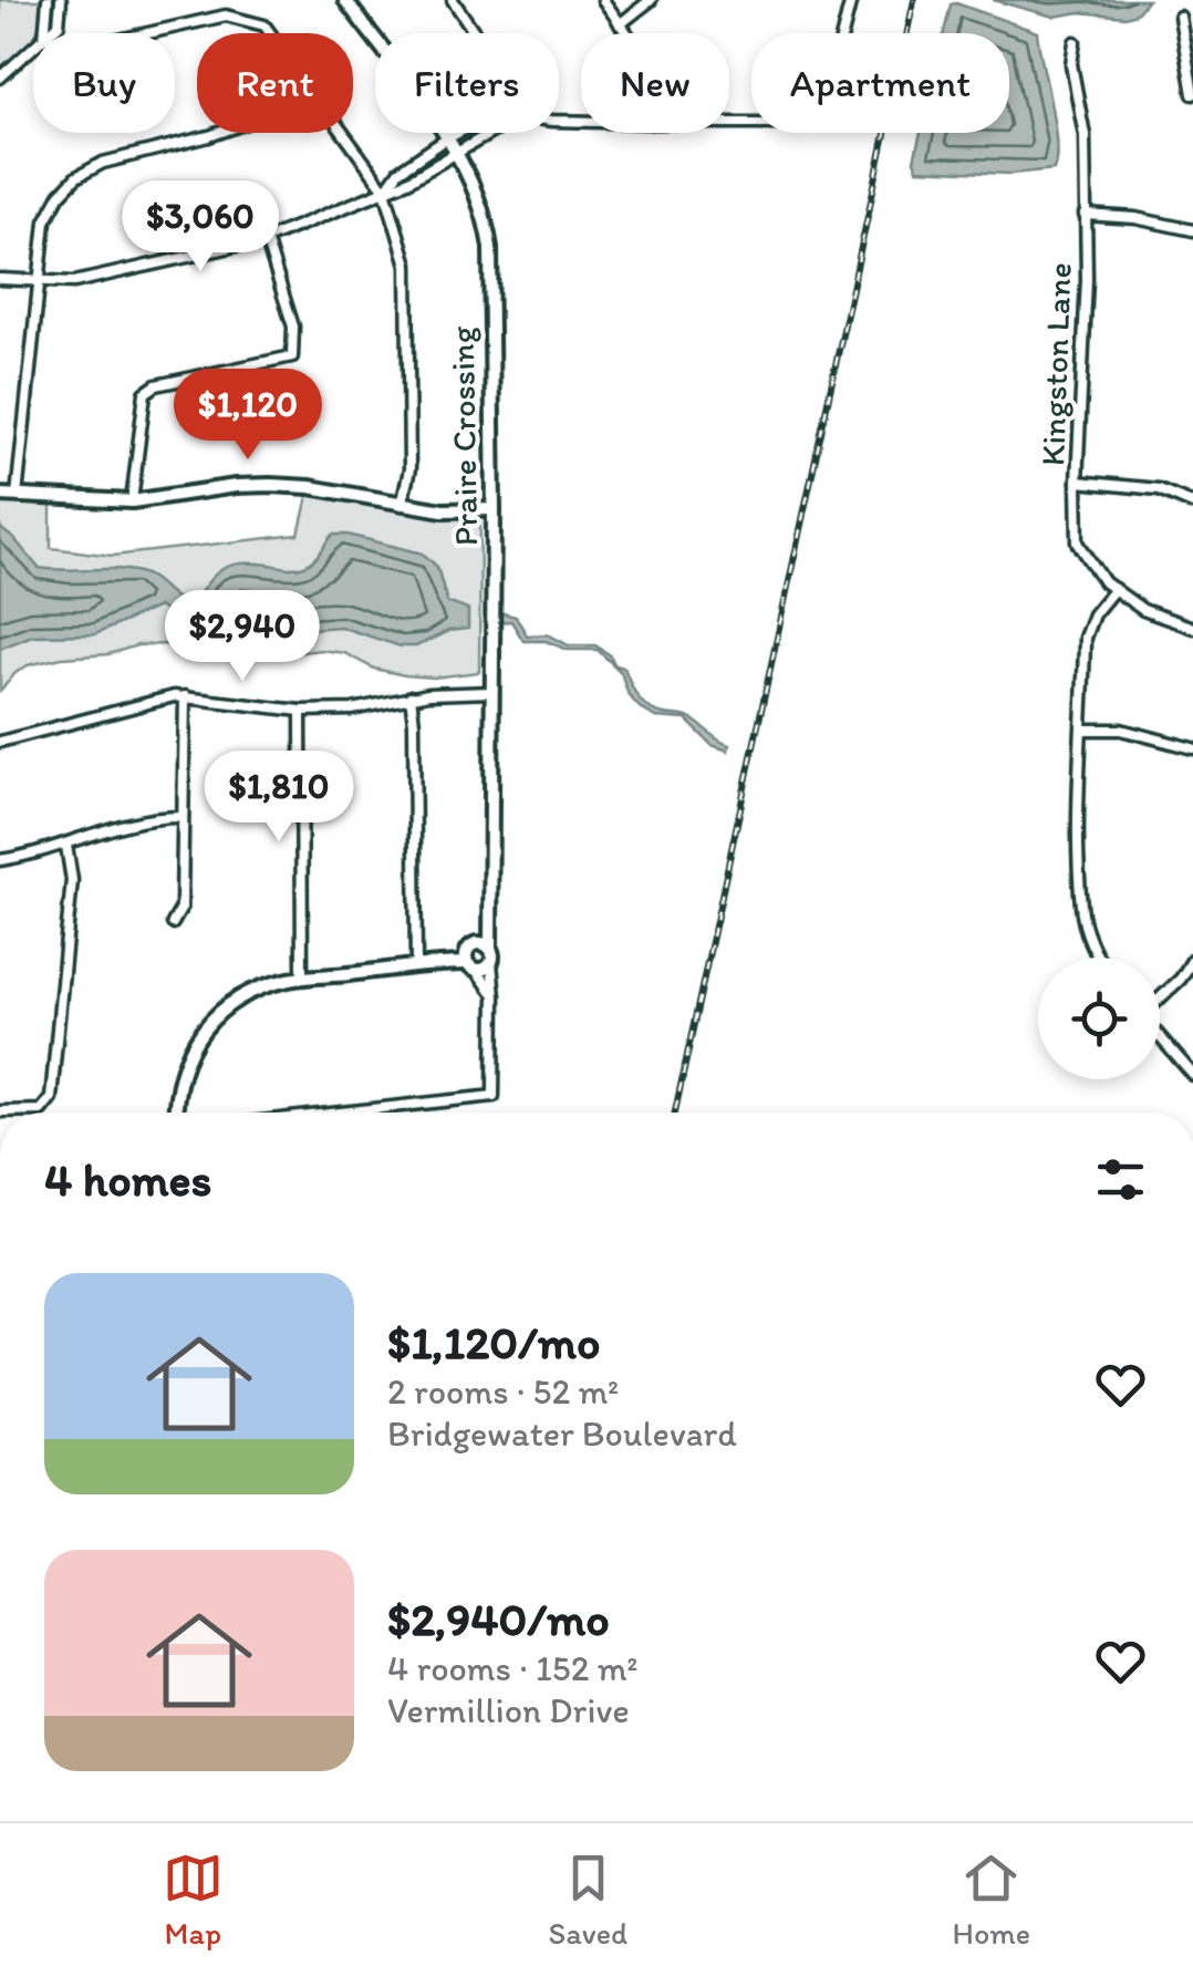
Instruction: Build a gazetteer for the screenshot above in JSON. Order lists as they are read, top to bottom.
{
  "streets": {
    "street": ["Kingston Lane", "Praire Crossing"]
  },
  "page": {
    "chip": [
      "Buy",
      "Rent",
      "Filters",
      "New",
      "Apartment"
    ],
    "price": [
      "$3,060",
      "$1,120",
      "$2,940",
      "$1,810"
    ],
    "heading": "4 homes",
    "list": [
      {
        "name": "$1,120/mo",
        "note": "2 rooms · 52 m² · Bridgewater Boulevard"
      },
      {
        "name": "$2,940/mo",
        "note": "4 rooms · 152 m² · Vermillion Drive"
      }
    ],
    "tabs": ["Map", "Saved", "Home"]
  }
}
